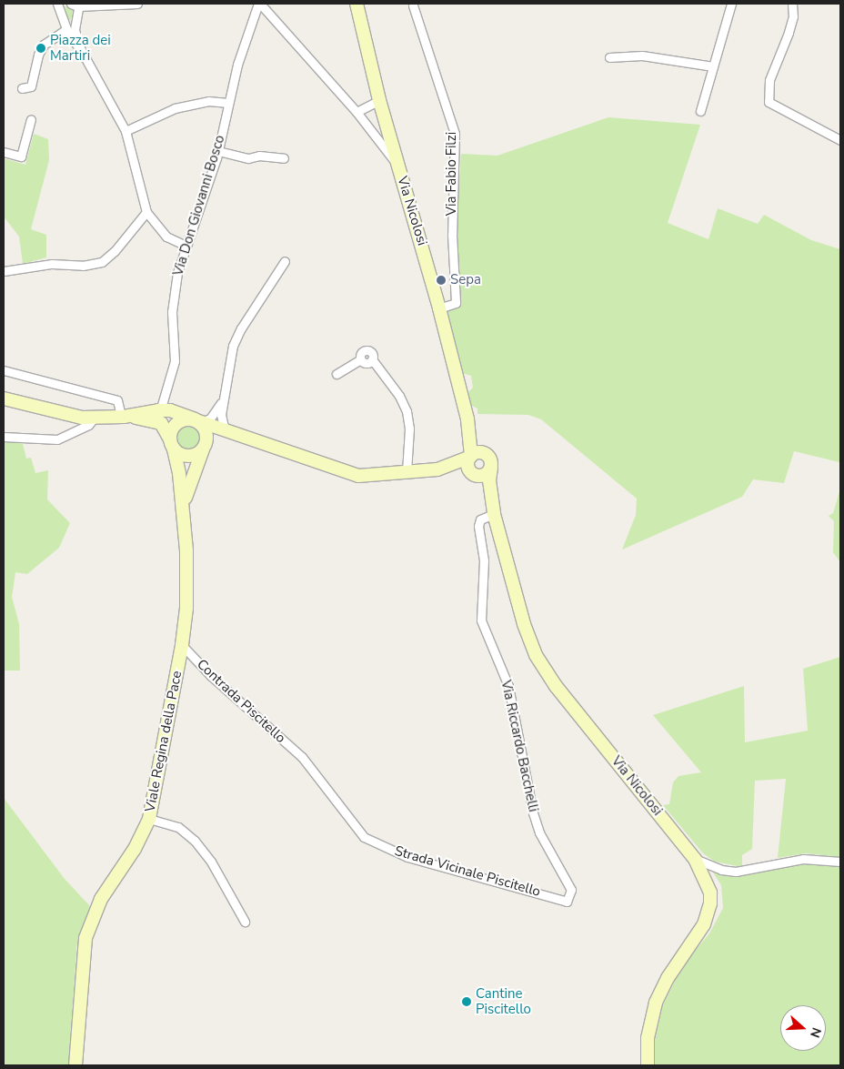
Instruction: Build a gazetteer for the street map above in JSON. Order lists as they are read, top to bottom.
{
  "streets": {
    "main road": ["Via Nicolosi", "Viale Regina della Pace"],
    "street": [
      "Via Fabio Filzi",
      "Via Don Giovanni Bosco",
      "Contrada Piscitello",
      "Via Riccardo Bacchelli",
      "Strada Vicinale Piscitello"
    ]
  },
  "crossings": [
    ["Via Fabio Filzi", "Via Nicolosi"],
    ["Via Nicolosi", "Via Riccardo Bacchelli"],
    ["Contrada Piscitello", "Viale Regina della Pace"],
    ["Contrada Piscitello", "Strada Vicinale Piscitello"],
    ["Via Riccardo Bacchelli", "Strada Vicinale Piscitello"]
  ],
  "places": ["Piazza dei Martiri", "Sepa", "Cantine Piscitello"],
  "north": "right"
}
